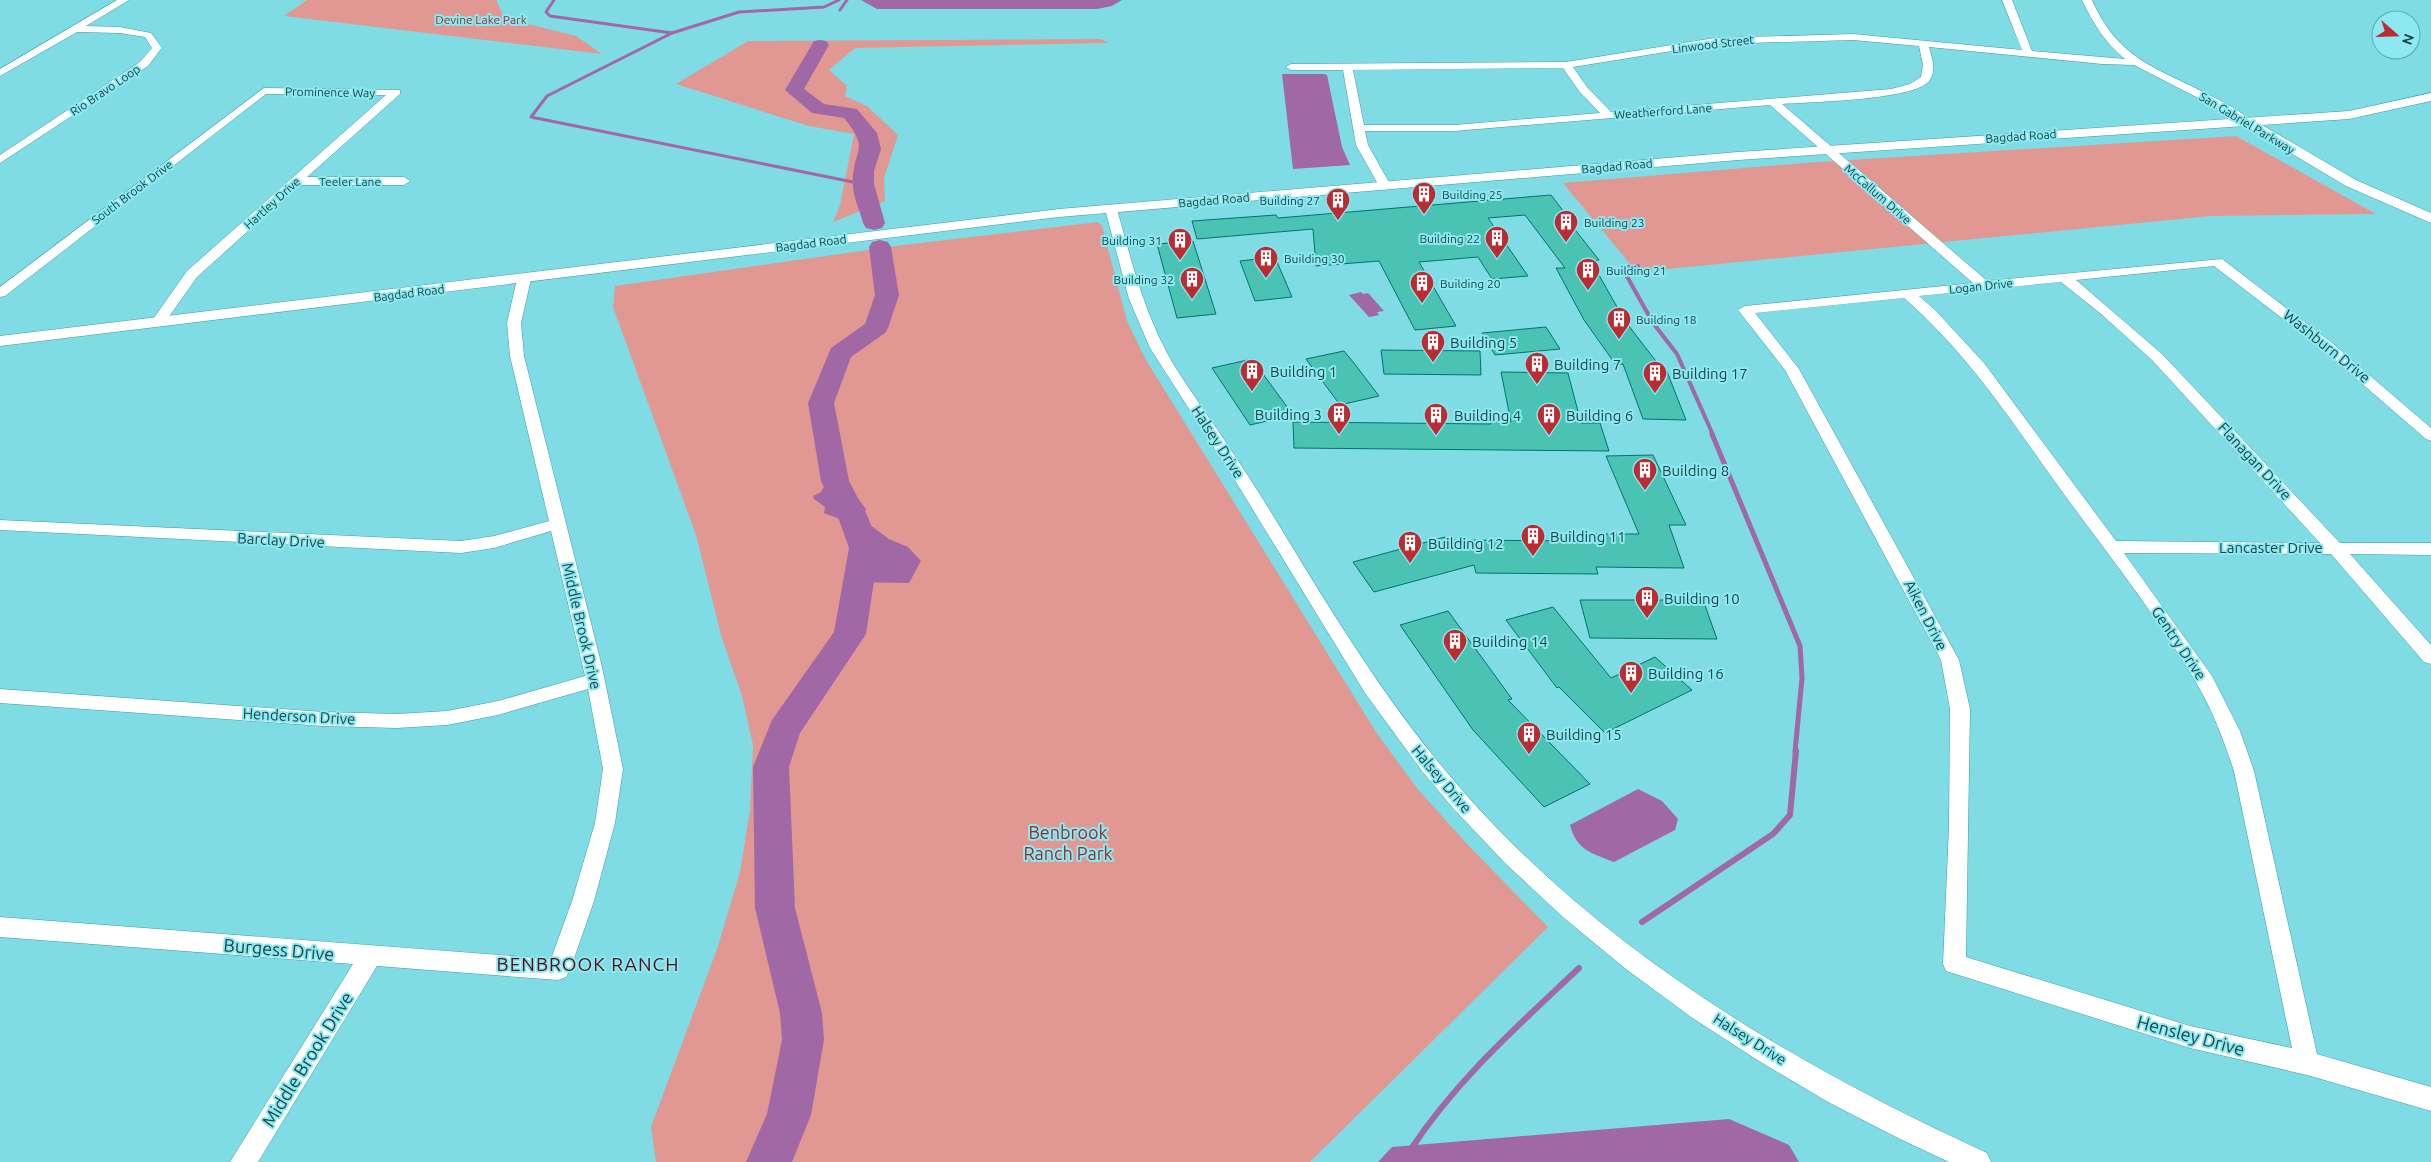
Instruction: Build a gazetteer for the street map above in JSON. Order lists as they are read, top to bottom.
{
  "streets": {
    "street": [
      "Linwood Street",
      "Rio Bravo Loop",
      "Prominence Way",
      "Weatherford Lane",
      "San Gabriel Parkway",
      "Bagdad Road",
      "Teeler Lane",
      "South Brook Drive",
      "McCallum Drive",
      "Hartley Drive",
      "Logan Drive",
      "Washburn Drive",
      "Halsey Drive",
      "Flanagan Drive",
      "Barclay Drive",
      "Lancaster Drive",
      "Aiken Drive",
      "Middle Brook Drive",
      "Gentry Drive",
      "Henderson Drive",
      "Burgess Drive",
      "Hensley Drive"
    ]
  },
  "crossings": [
    ["Linwood Street", "Weatherford Lane"],
    ["Linwood Street", "San Gabriel Parkway"],
    ["Prominence Way", "South Brook Drive"],
    ["Prominence Way", "Hartley Drive"],
    ["Weatherford Lane", "McCallum Drive"],
    ["San Gabriel Parkway", "Bagdad Road"],
    ["Bagdad Road", "McCallum Drive"],
    ["Bagdad Road", "Hartley Drive"],
    ["Bagdad Road", "Halsey Drive"],
    ["Bagdad Road", "Middle Brook Drive"],
    ["Teeler Lane", "Hartley Drive"],
    ["McCallum Drive", "Logan Drive"],
    ["Logan Drive", "Washburn Drive"],
    ["Logan Drive", "Flanagan Drive"],
    ["Logan Drive", "Aiken Drive"],
    ["Logan Drive", "Gentry Drive"],
    ["Flanagan Drive", "Lancaster Drive"],
    ["Barclay Drive", "Middle Brook Drive"],
    ["Lancaster Drive", "Gentry Drive"],
    ["Aiken Drive", "Hensley Drive"],
    ["Middle Brook Drive", "Henderson Drive"],
    ["Middle Brook Drive", "Burgess Drive"],
    ["Gentry Drive", "Hensley Drive"]
  ],
  "districts": ["BENBROOK RANCH"],
  "parks": ["Devine Lake Park", "Benbrook Ranch Park"],
  "places": {
    "building": [
      "Building 25",
      "Building 27",
      "Building 23",
      "Building 22",
      "Building 31",
      "Building 30",
      "Building 21",
      "Building 32",
      "Building 20",
      "Building 18",
      "Building 5",
      "Building 7",
      "Building 1",
      "Building 17",
      "Building 3",
      "Building 4",
      "Building 6",
      "Building 8",
      "Building 11",
      "Building 12",
      "Building 10",
      "Building 14",
      "Building 16",
      "Building 15"
    ]
  },
  "north": "right"
}
